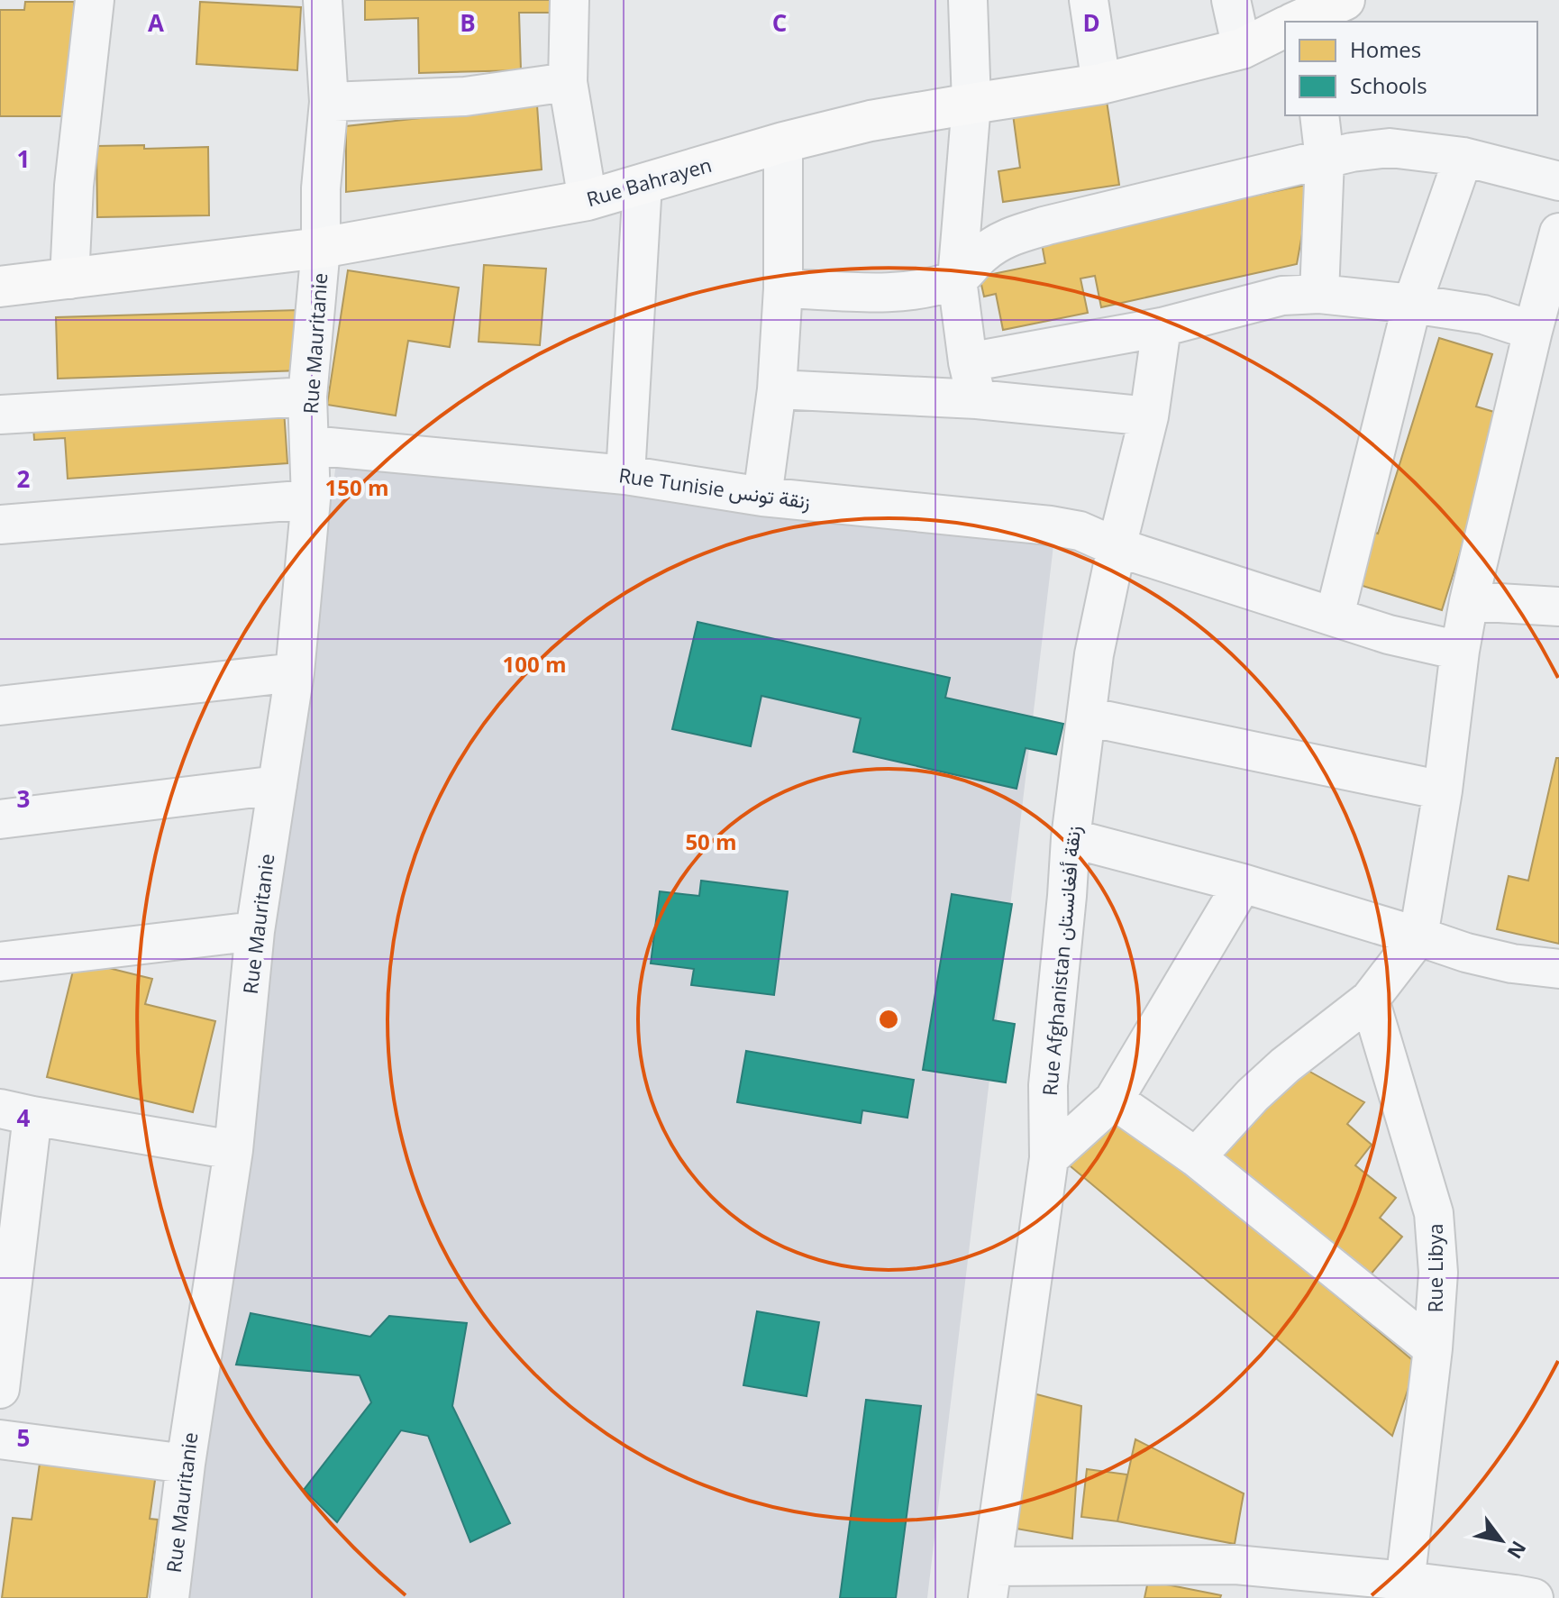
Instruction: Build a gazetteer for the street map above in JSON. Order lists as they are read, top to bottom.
{
  "streets": {
    "street": [
      "Rue Bahrayen",
      "Rue Mauritanie",
      "Rue Tunisie زنقة تونس",
      "Rue Afghanistan زنقة أفغانستان",
      "Rue Libya"
    ]
  },
  "crossings": [
    ["Rue Bahrayen", "Rue Mauritanie"],
    ["Rue Mauritanie", "Rue Tunisie زنقة تونس"],
    ["Rue Tunisie زنقة تونس", "Rue Afghanistan زنقة أفغانستان"]
  ],
  "legend": ["Homes", "Schools"],
  "north": "bottom right",
  "grid": {
    "columns": [
      "A",
      "B",
      "C",
      "D"
    ],
    "rows": [
      "1",
      "2",
      "3",
      "4",
      "5"
    ]
  },
  "rings": ["150 m", "100 m", "50 m"]
}
